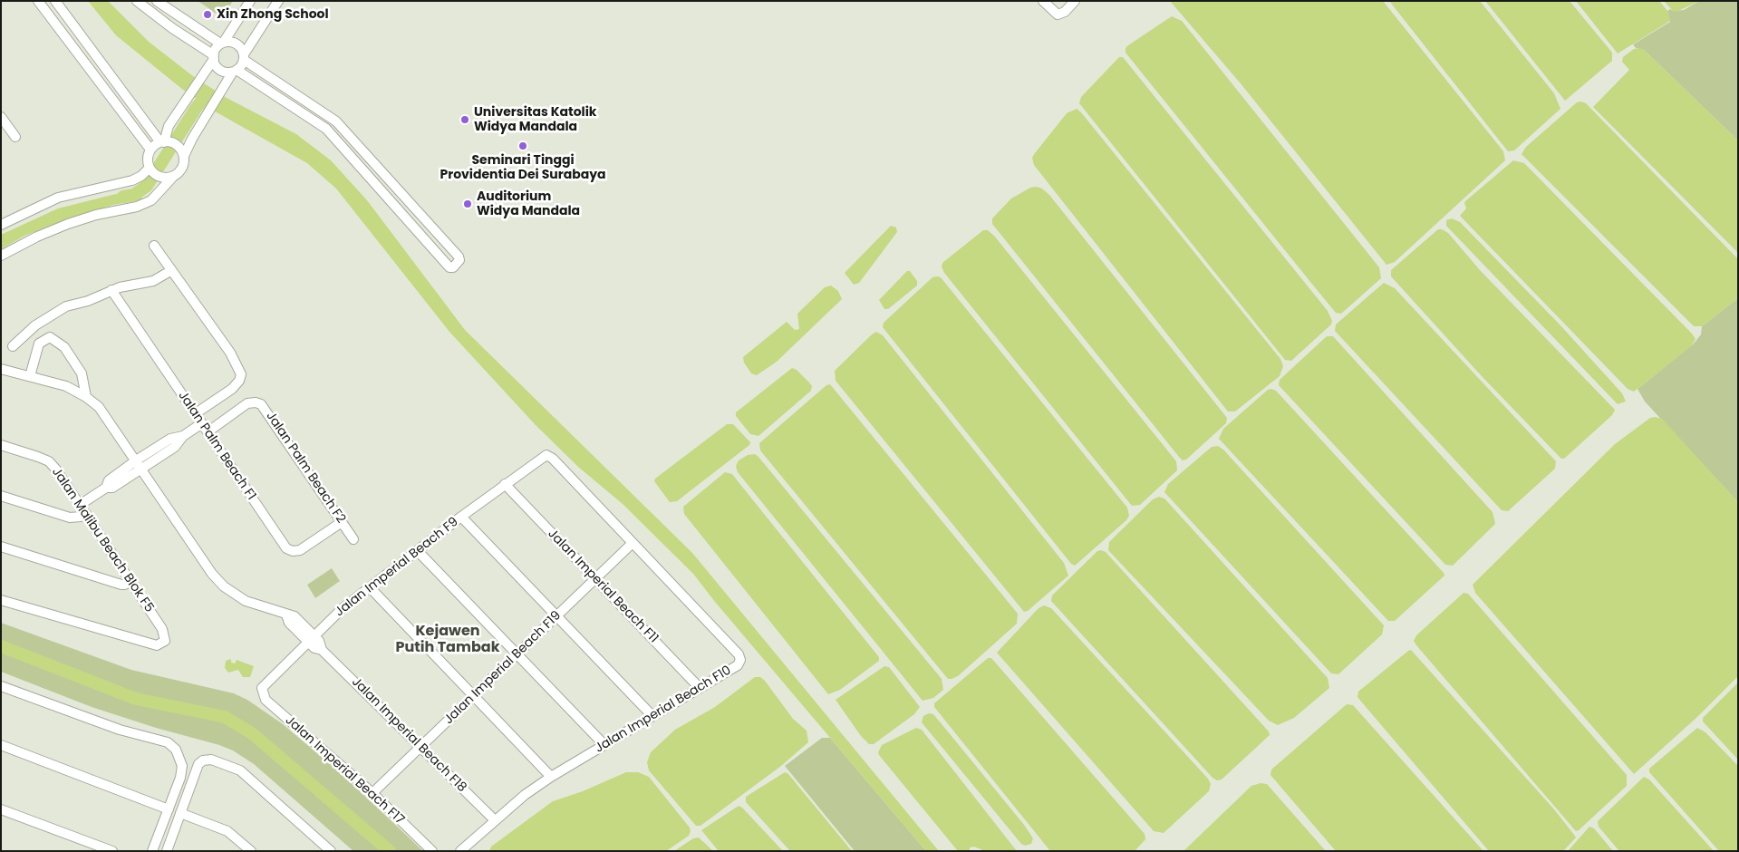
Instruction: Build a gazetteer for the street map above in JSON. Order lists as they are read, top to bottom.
{
  "streets": {
    "street": [
      "Jalan Palm Beach F1",
      "Jalan Palm Beach F2",
      "Jalan Malibu Beach Blok F5",
      "Jalan Imperial Beach F9",
      "Jalan Imperial Beach F11",
      "Jalan Imperial Beach F19",
      "Jalan Imperial Beach F10",
      "Jalan Imperial Beach F18",
      "Jalan Imperial Beach F17"
    ]
  },
  "crossings": [
    ["Jalan Palm Beach F1", "Jalan Palm Beach F2"],
    ["Jalan Imperial Beach F9", "Jalan Imperial Beach F11"],
    ["Jalan Imperial Beach F9", "Jalan Imperial Beach F10"],
    ["Jalan Imperial Beach F9", "Jalan Imperial Beach F18"],
    ["Jalan Imperial Beach F9", "Jalan Imperial Beach F17"],
    ["Jalan Imperial Beach F11", "Jalan Imperial Beach F19"],
    ["Jalan Imperial Beach F11", "Jalan Imperial Beach F10"],
    ["Jalan Imperial Beach F19", "Jalan Imperial Beach F10"],
    ["Jalan Imperial Beach F19", "Jalan Imperial Beach F18"],
    ["Jalan Imperial Beach F19", "Jalan Imperial Beach F17"],
    ["Jalan Imperial Beach F10", "Jalan Imperial Beach F18"]
  ],
  "districts": ["Kejawen Putih Tambak"],
  "places": [
    "Xin Zhong School",
    "Universitas Katolik Widya Mandala",
    "Seminari Tinggi Providentia Dei Surabaya",
    "Auditorium Widya Mandala"
  ]
}
